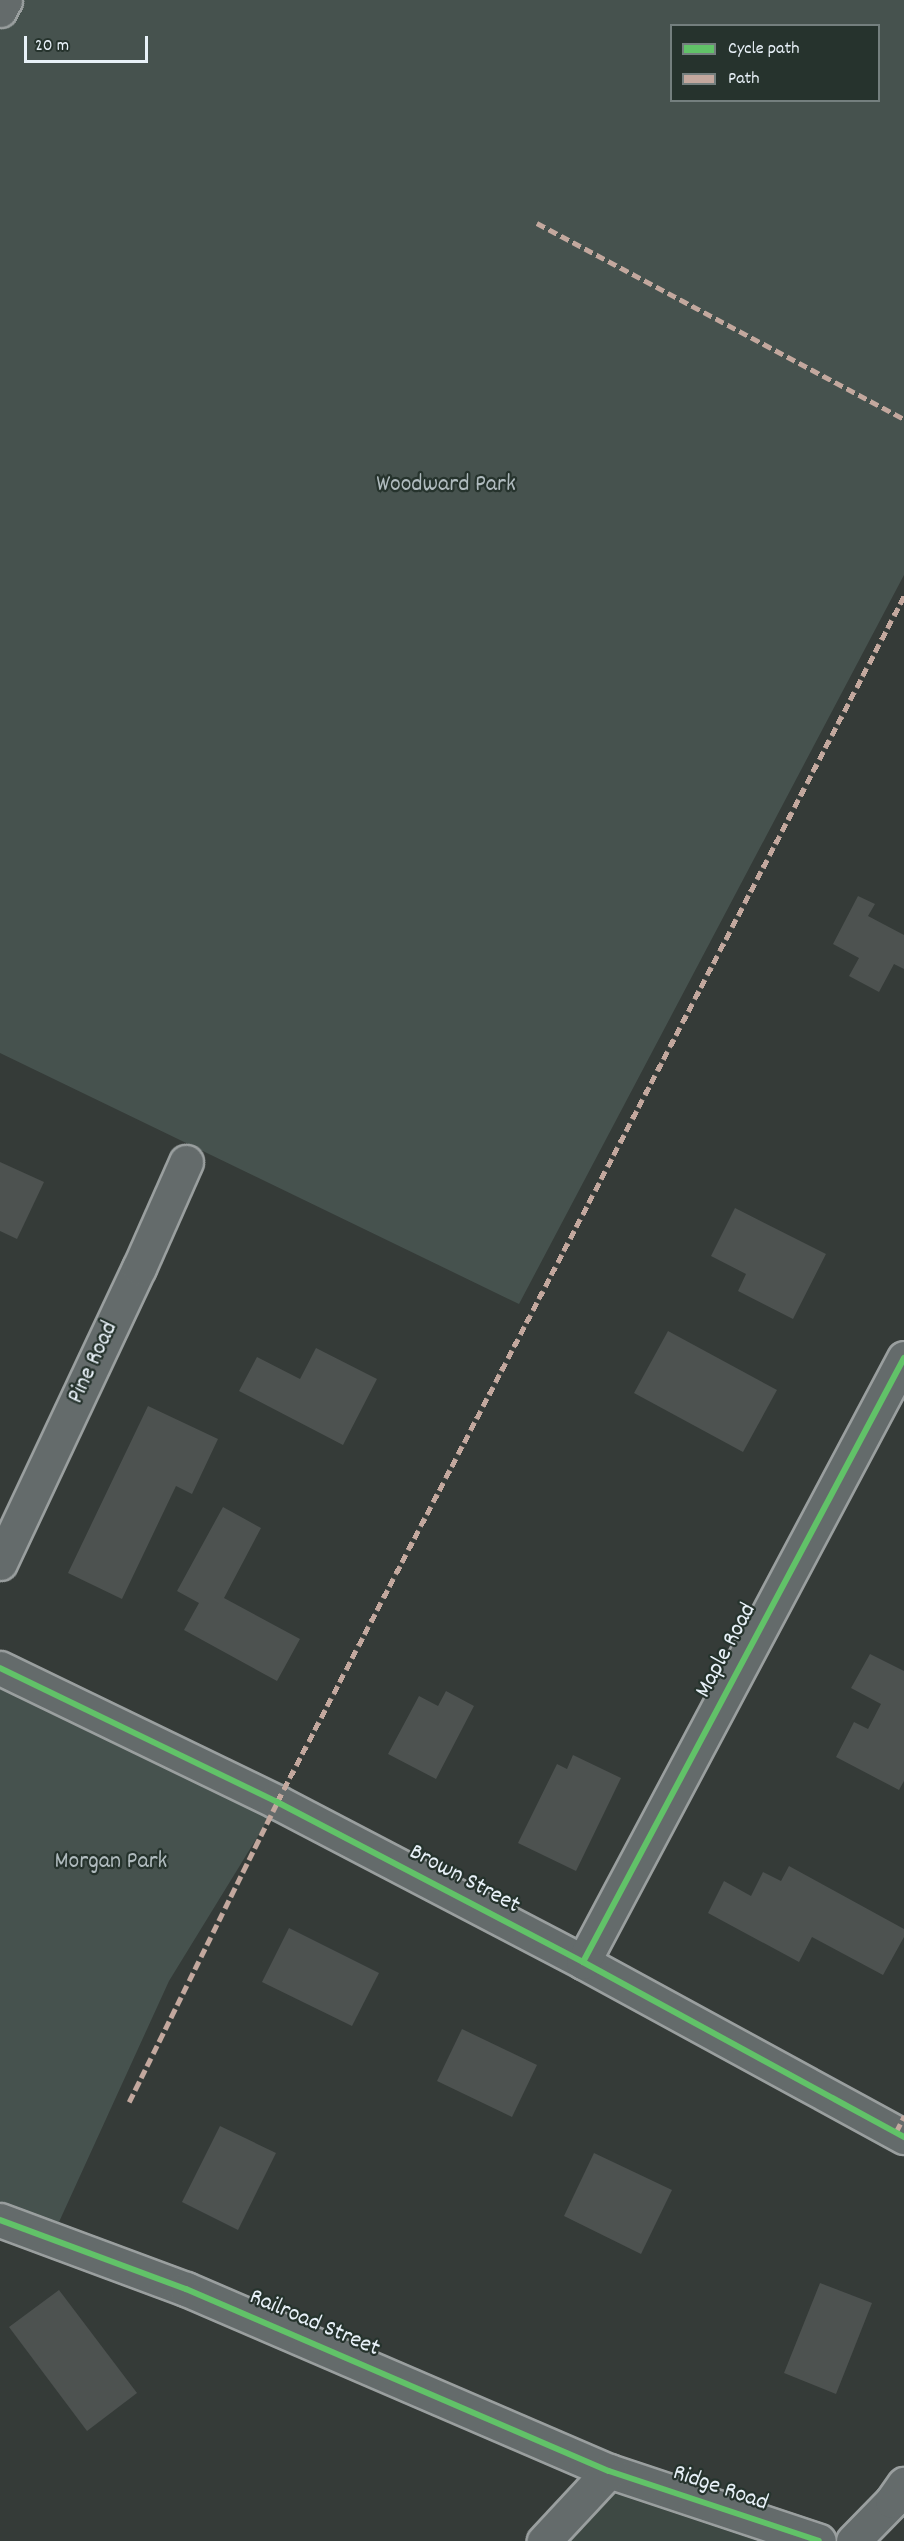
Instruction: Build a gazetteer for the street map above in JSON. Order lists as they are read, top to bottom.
{
  "streets": {
    "street": [
      "Pine Road",
      "Maple Road",
      "Brown Street",
      "Railroad Street",
      "Ridge Road"
    ]
  },
  "crossings": [
    ["Maple Road", "Brown Street"],
    ["Railroad Street", "Ridge Road"]
  ],
  "parks": ["Woodward Park", "Morgan Park"],
  "legend": ["Cycle path", "Path"],
  "scale_bar": "20 m"
}
